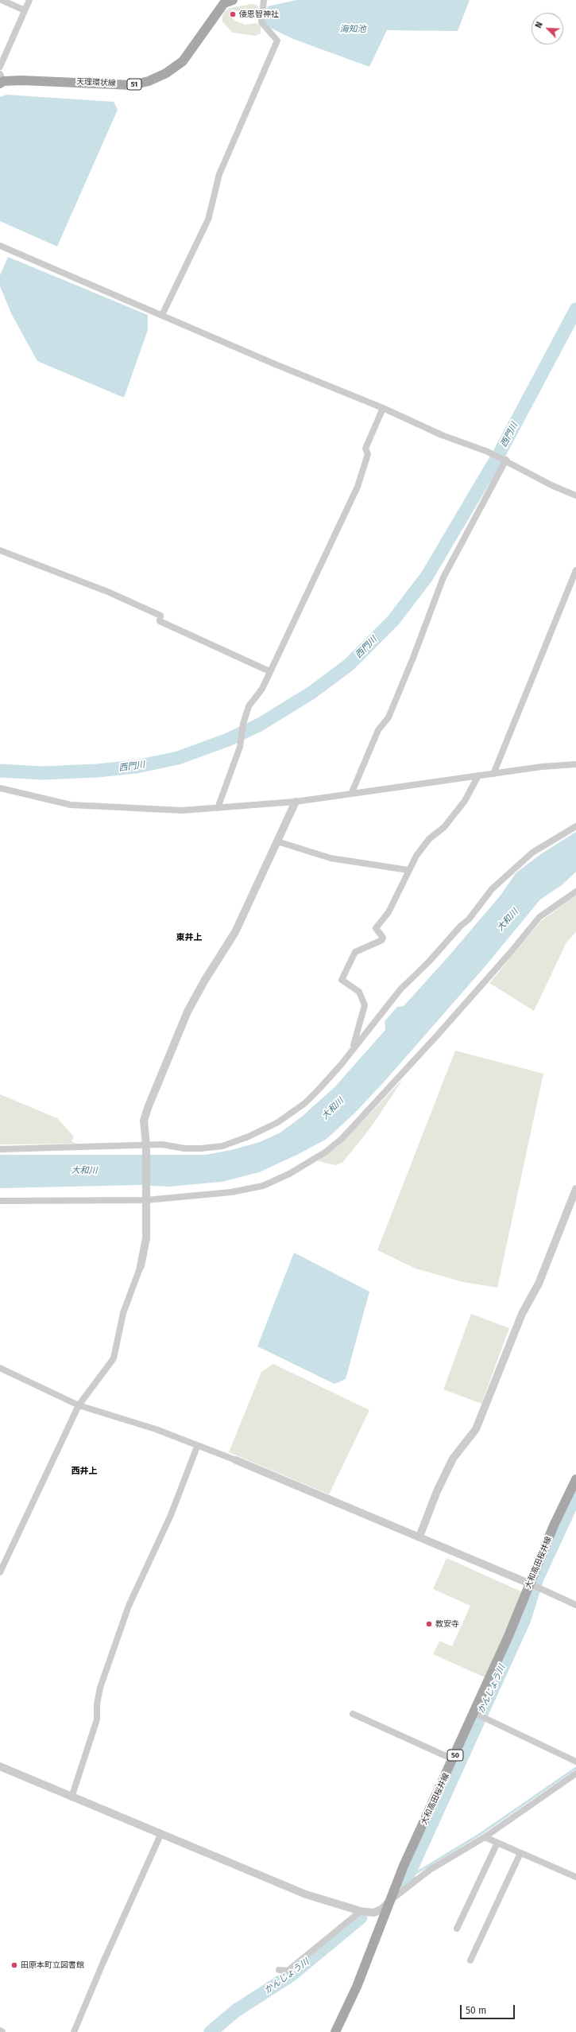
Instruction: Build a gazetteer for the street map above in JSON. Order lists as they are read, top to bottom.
{
  "streets": {
    "main road": [
      "天理環状線",
      "51",
      "大和高田桜井線",
      "50"
    ]
  },
  "districts": ["東井上", "西井上"],
  "water": [
    "海知池",
    "西門川",
    "大和川",
    "かんじょう川"
  ],
  "places": ["倭恩智神社", "教安寺", "田原本町立図書館"],
  "scale_bar": "50 m",
  "north": "top left"
}
